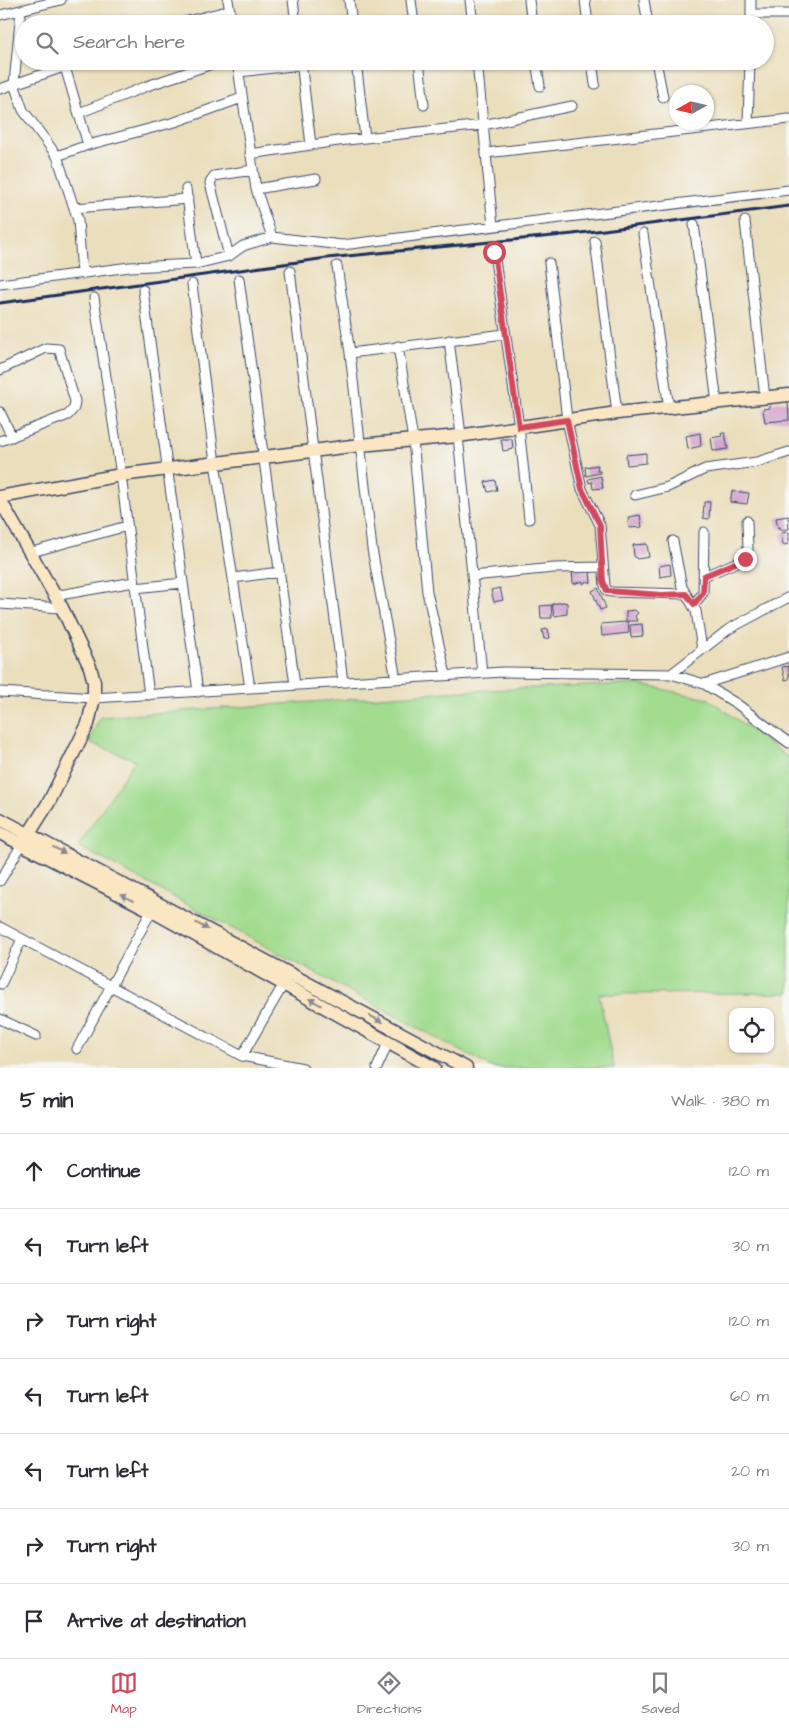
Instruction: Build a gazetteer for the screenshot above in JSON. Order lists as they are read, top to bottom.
{
  "north": "left",
  "page": {
    "search": "Search here",
    "heading": ["5 min", "Walk · 380 m"],
    "list": [
      ["Continue", "120 m"],
      ["Turn left", "30 m"],
      ["Turn right", "120 m"],
      ["Turn left", "60 m"],
      ["Turn left", "20 m"],
      ["Turn right", "30 m"],
      "Arrive at destination"
    ],
    "nav": ["Map", "Directions", "Saved"]
  }
}
